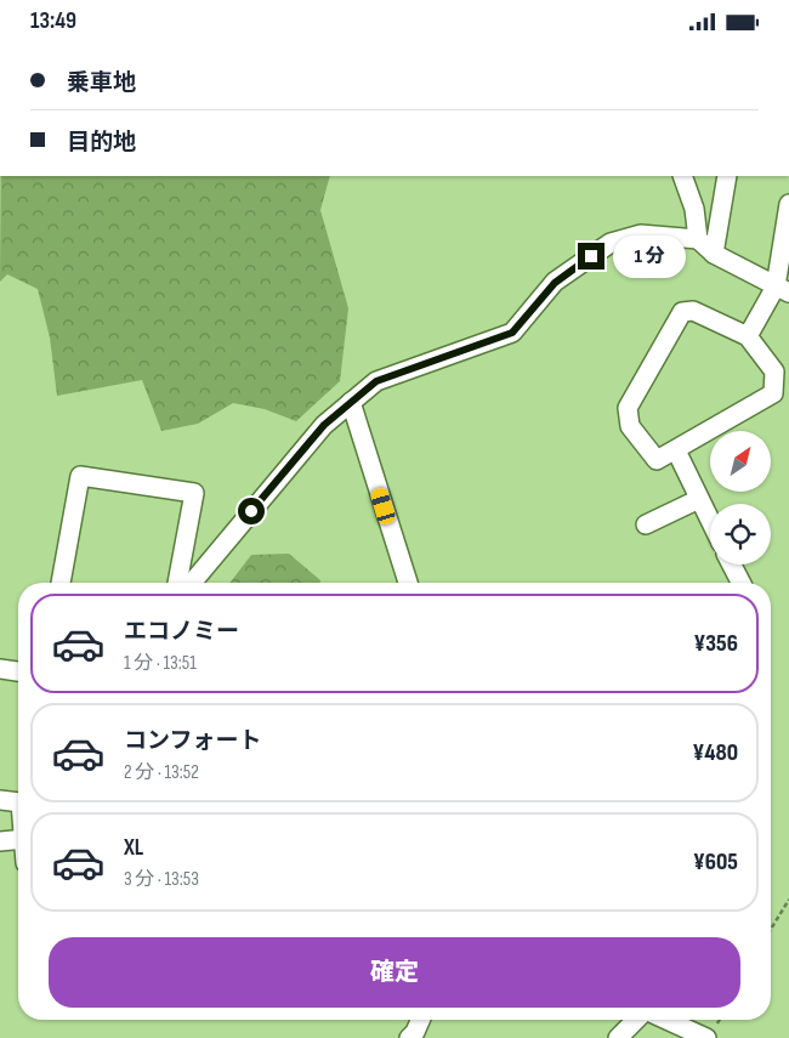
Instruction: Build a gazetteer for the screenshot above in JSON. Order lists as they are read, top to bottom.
{
  "north": "top right",
  "page": {
    "status": "13:49",
    "banner": ["乗車地", "目的地"],
    "bubble": "1 分",
    "list": [
      {
        "name": "エコノミー",
        "note": "1 分 · 13:51",
        "value": "¥356"
      },
      {
        "name": "コンフォート",
        "note": "2 分 · 13:52",
        "value": "¥480"
      },
      {
        "name": "XL",
        "note": "3 分 · 13:53",
        "value": "¥605"
      }
    ],
    "buttons": "確定"
  }
}
